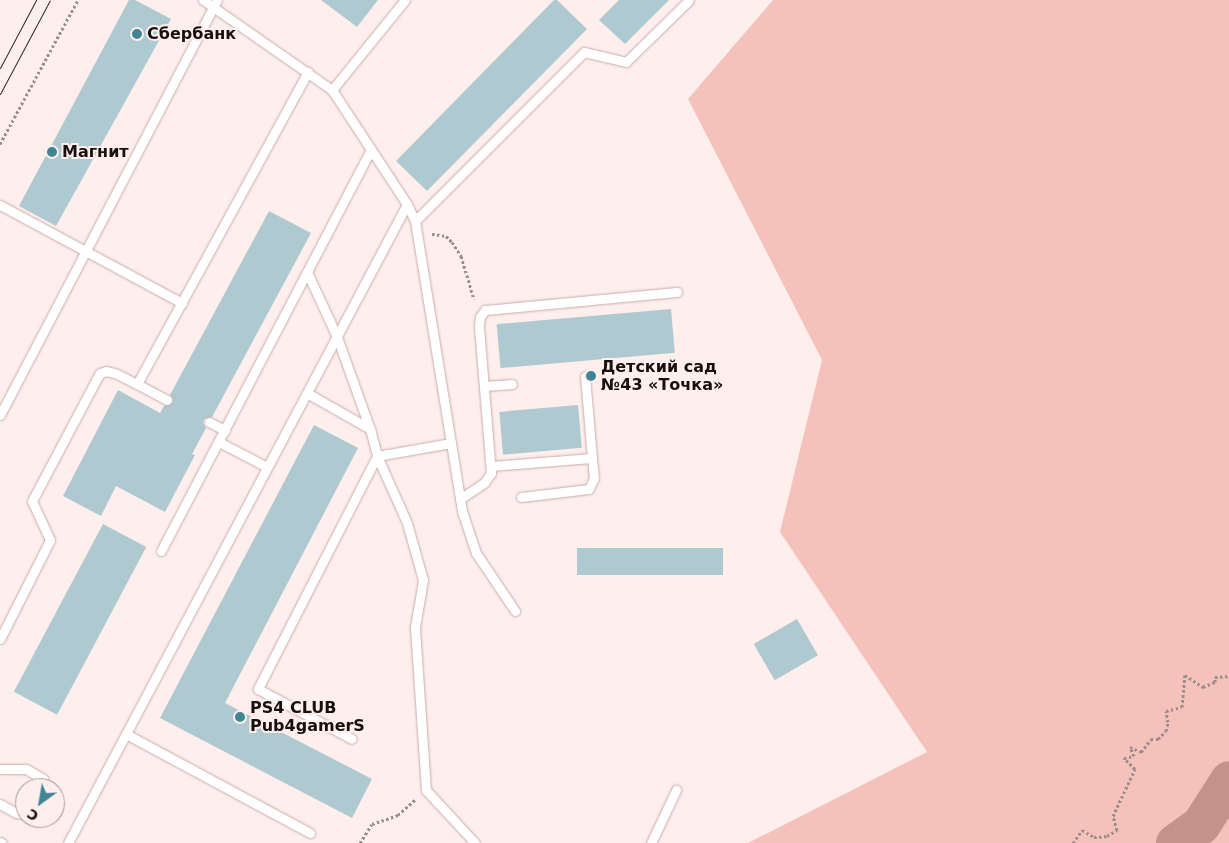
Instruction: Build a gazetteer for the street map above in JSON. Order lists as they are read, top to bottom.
{
  "places": [
    "Сбербанк",
    "Магнит",
    "Детский сад №43 «Точка»",
    "PS4 CLUB Pub4gamerS"
  ],
  "north": "bottom left"
}
